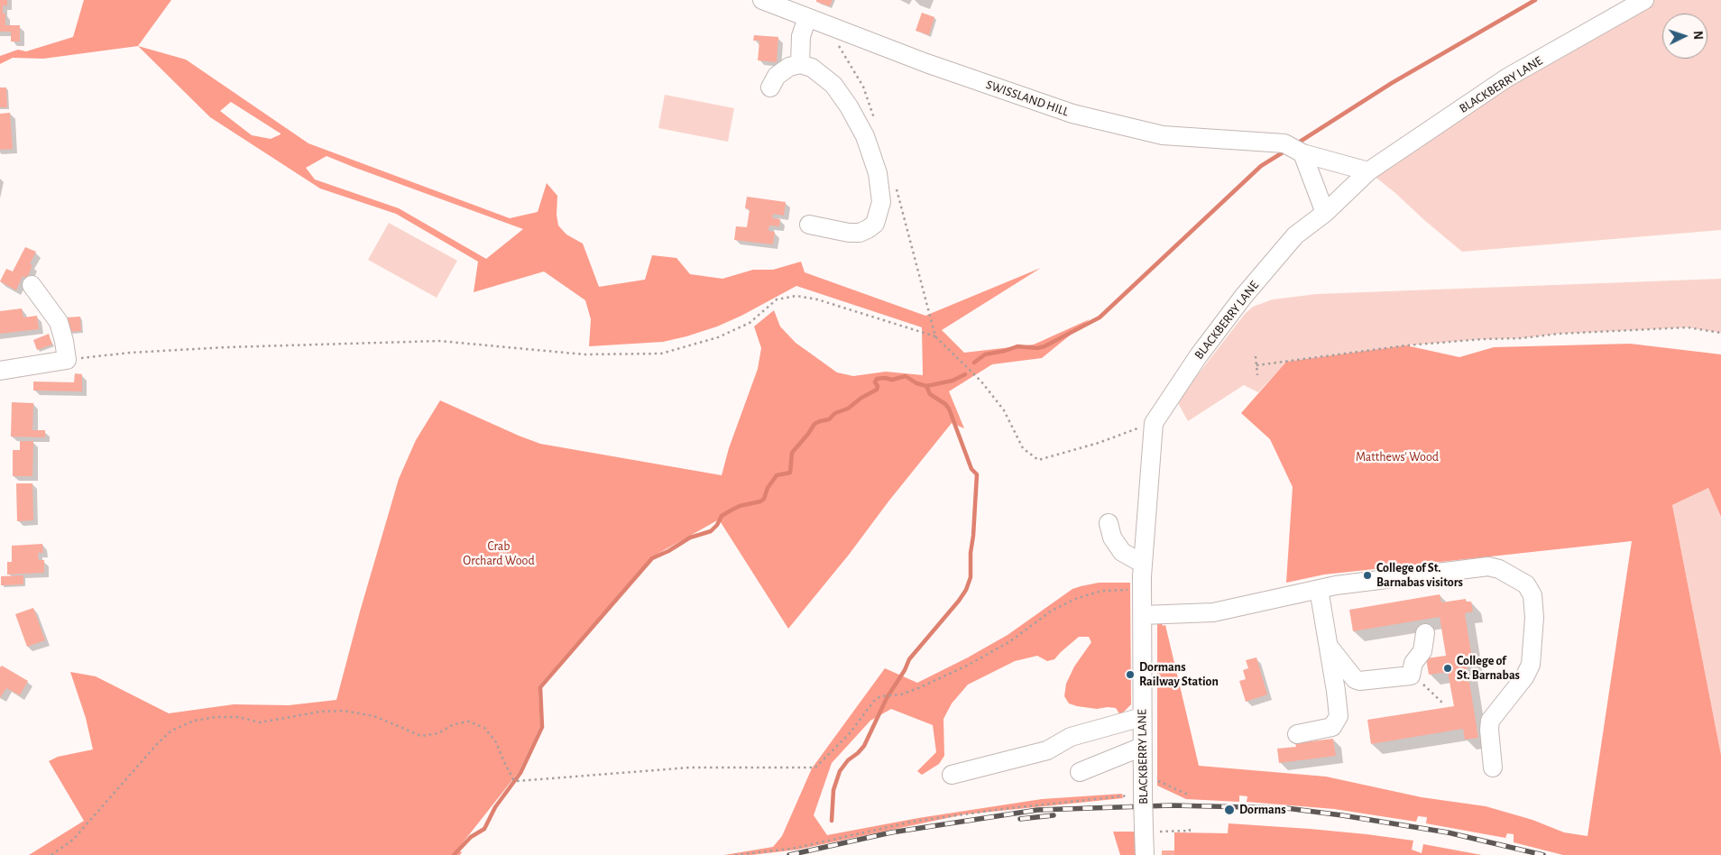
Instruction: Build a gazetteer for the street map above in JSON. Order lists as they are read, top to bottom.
{
  "streets": {
    "street": ["BLACKBERRY LANE", "SWISSLAND HILL"]
  },
  "crossings": [
    ["BLACKBERRY LANE", "SWISSLAND HILL"]
  ],
  "parks": ["Matthews' Wood", "Crab Orchard Wood"],
  "places": [
    "College of St. Barnabas visitors",
    "College of St. Barnabas",
    "Dormans Railway Station",
    "Dormans"
  ],
  "north": "right"
}
